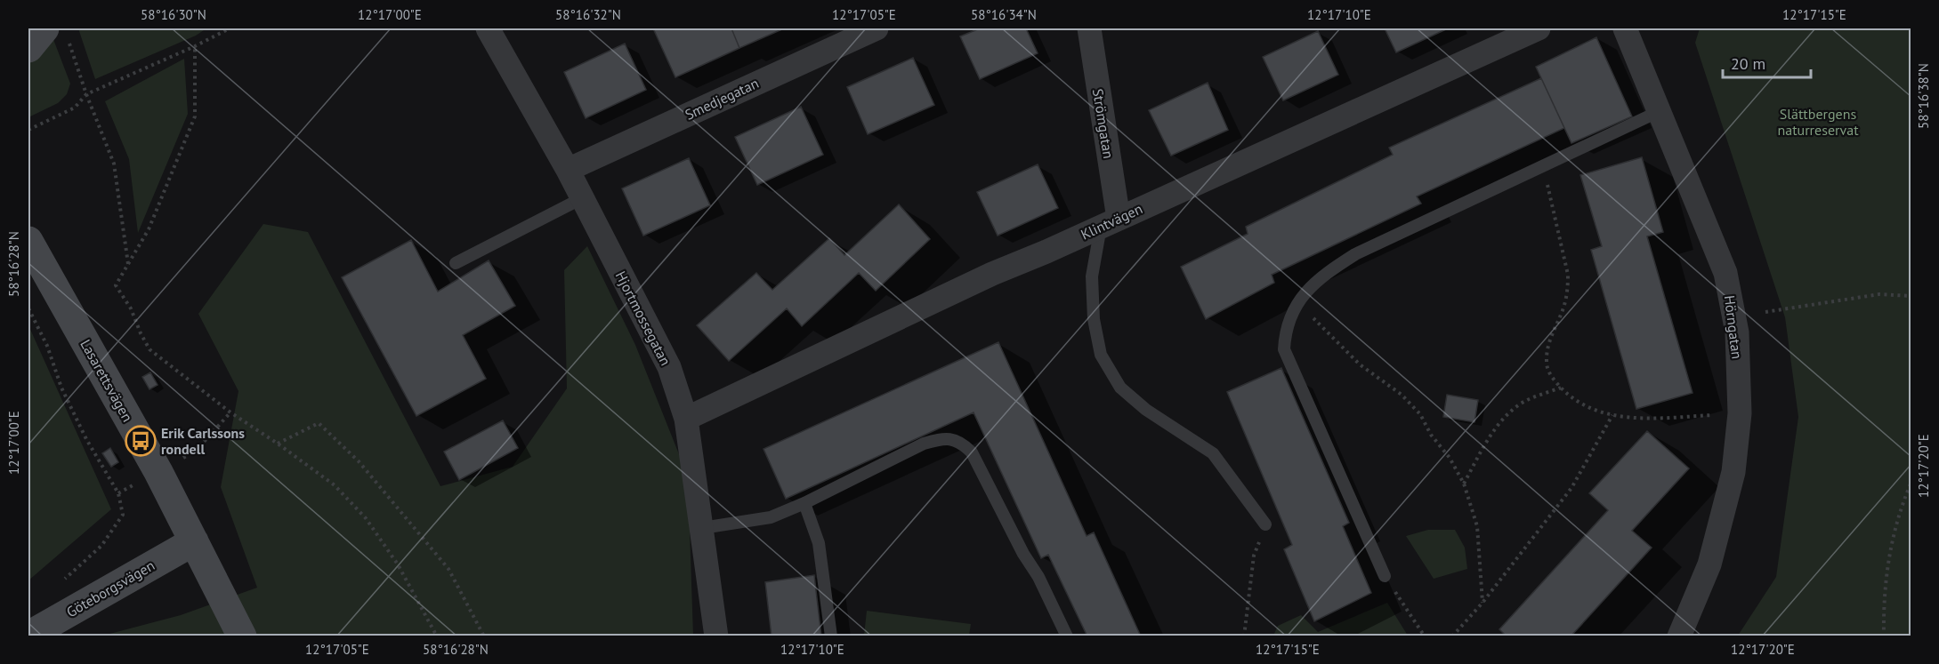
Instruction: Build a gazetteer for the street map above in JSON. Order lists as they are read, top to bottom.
{
  "streets": {
    "street": [
      "Smedjegatan",
      "Strömgatan",
      "Klintvägen",
      "Hjortmossegatan",
      "Hörngatan",
      "Lasarettsvägen",
      "Göteborgsvägen"
    ]
  },
  "crossings": [
    ["Smedjegatan", "Hjortmossegatan"],
    ["Strömgatan", "Klintvägen"],
    ["Klintvägen", "Hjortmossegatan"],
    ["Lasarettsvägen", "Göteborgsvägen"]
  ],
  "parks": ["Slättbergens naturreservat"],
  "places": {
    "bus stop": ["Erik Carlssons rondell"]
  },
  "scale_bar": "20 m",
  "coordinates": [
    "58°16'30\"N",
    "12°17'00\"E",
    "58°16'32\"N",
    "12°17'05\"E",
    "58°16'34\"N",
    "12°17'10\"E",
    "12°17'15\"E",
    "58°16'38\"N",
    "58°16'28\"N",
    "12°17'20\"E"
  ]
}
